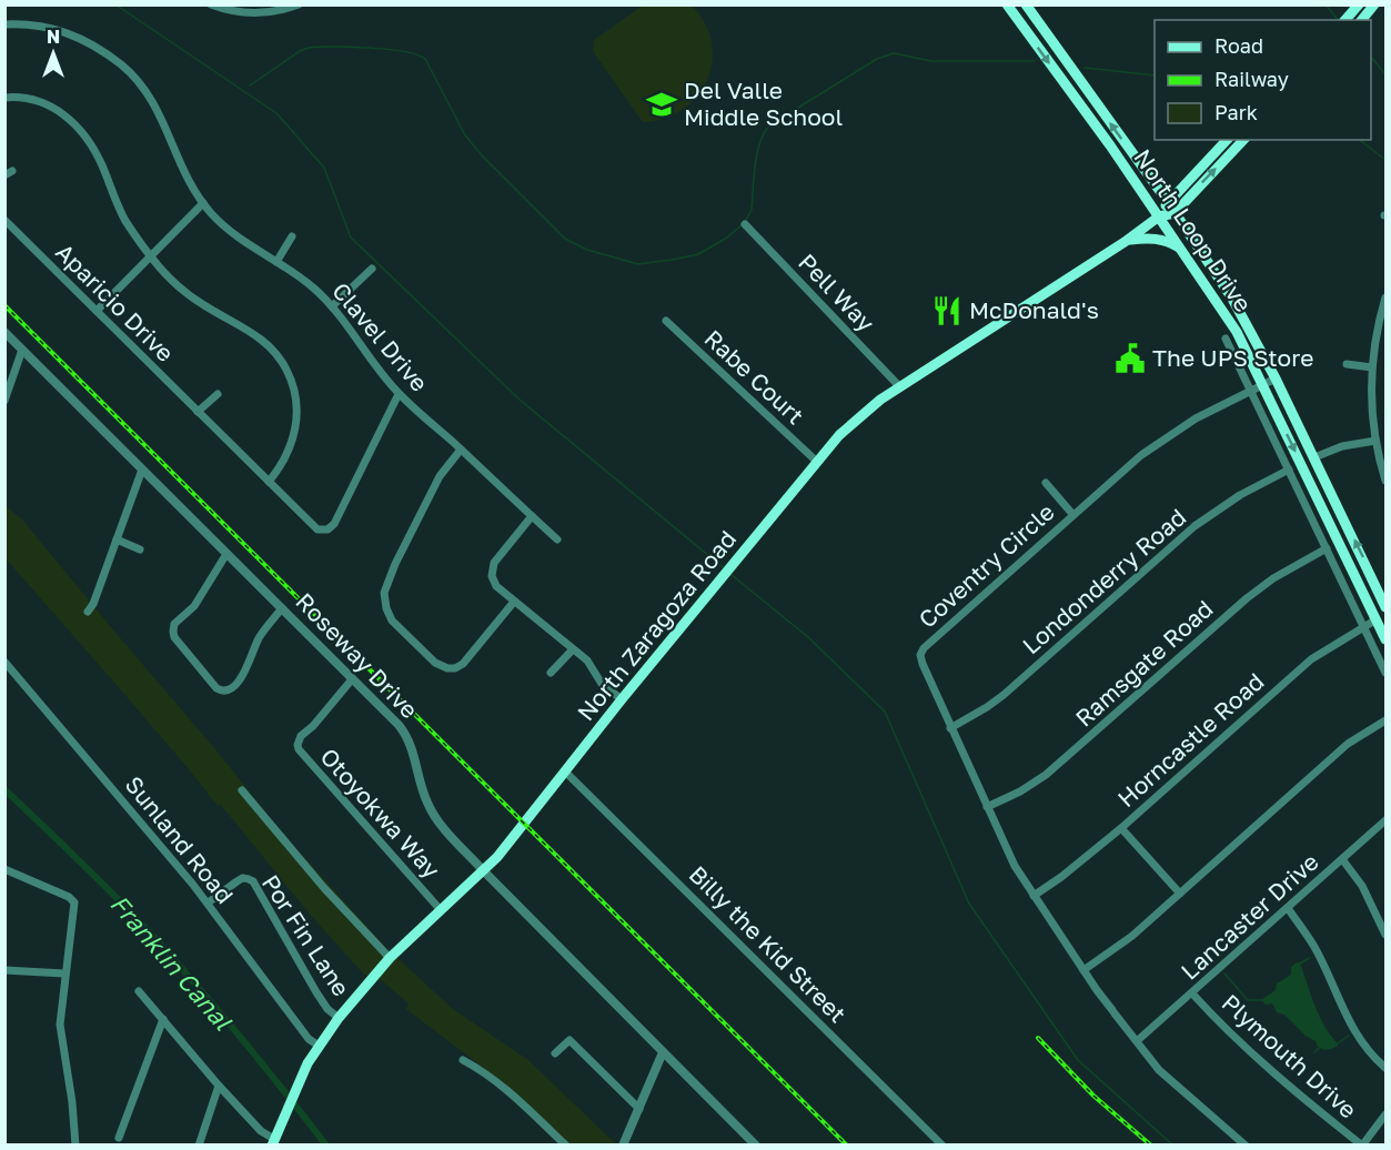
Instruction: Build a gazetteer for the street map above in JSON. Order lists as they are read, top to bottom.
{
  "streets": {
    "main road": ["North Loop Drive", "North Zaragoza Road"],
    "street": [
      "Pell Way",
      "Aparicio Drive",
      "Clavel Drive",
      "Rabe Court",
      "Coventry Circle",
      "Londonderry Road",
      "Roseway Drive",
      "Ramsgate Road",
      "Horncastle Road",
      "Otoyokwa Way",
      "Sunland Road",
      "Lancaster Drive",
      "Por Fin Lane",
      "Billy the Kid Street",
      "Plymouth Drive"
    ]
  },
  "crossings": [
    ["North Loop Drive", "Coventry Circle"],
    ["North Loop Drive", "North Zaragoza Road"],
    ["North Loop Drive", "Horncastle Road"],
    ["Pell Way", "North Zaragoza Road"],
    ["Aparicio Drive", "Clavel Drive"],
    ["Rabe Court", "North Zaragoza Road"],
    ["Coventry Circle", "Londonderry Road"],
    ["Coventry Circle", "Ramsgate Road"],
    ["Coventry Circle", "Horncastle Road"],
    ["Coventry Circle", "Lancaster Drive"],
    ["North Zaragoza Road", "Roseway Drive"],
    ["North Zaragoza Road", "Otoyokwa Way"],
    ["North Zaragoza Road", "Sunland Road"],
    ["North Zaragoza Road", "Por Fin Lane"],
    ["North Zaragoza Road", "Billy the Kid Street"],
    ["Roseway Drive", "Otoyokwa Way"],
    ["Sunland Road", "Por Fin Lane"],
    ["Lancaster Drive", "Plymouth Drive"]
  ],
  "water": ["Franklin Canal"],
  "places": {
    "school or university": ["Del Valle Middle School"],
    "restaurant": ["McDonald's"],
    "public building": ["The UPS Store"]
  },
  "legend": ["Road", "Railway", "Park"],
  "north": "top"
}
